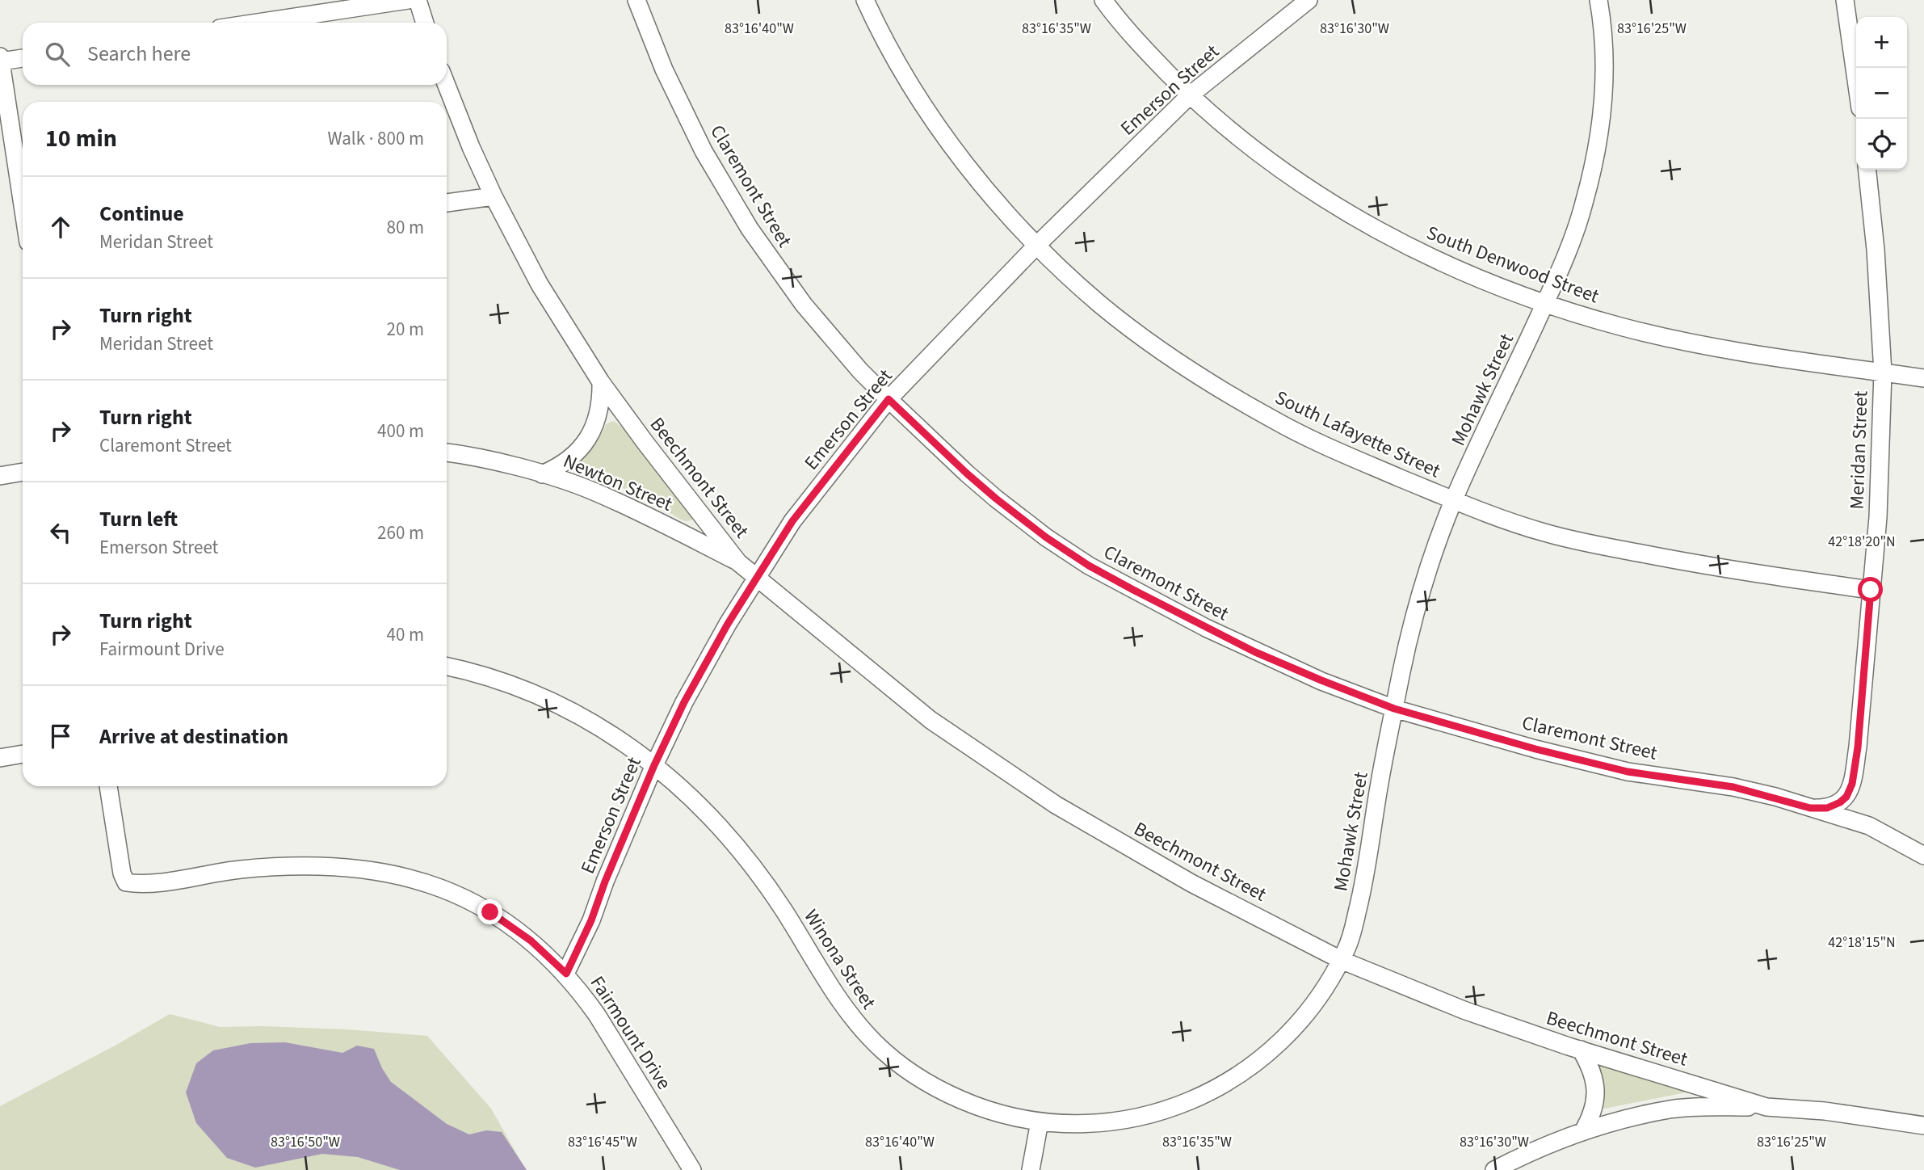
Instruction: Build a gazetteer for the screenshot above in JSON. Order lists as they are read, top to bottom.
{
  "streets": {
    "street": [
      "Emerson Street",
      "Claremont Street",
      "South Denwood Street",
      "Mohawk Street",
      "South Lafayette Street",
      "Meridan Street",
      "Beechmont Street",
      "Newton Street",
      "Winona Street",
      "Fairmount Drive"
    ]
  },
  "crossings": [
    ["Emerson Street", "Claremont Street"],
    ["Emerson Street", "South Denwood Street"],
    ["Emerson Street", "South Lafayette Street"],
    ["Emerson Street", "Beechmont Street"],
    ["Emerson Street", "Winona Street"],
    ["Emerson Street", "Fairmount Drive"],
    ["Claremont Street", "Mohawk Street"],
    ["Claremont Street", "Meridan Street"],
    ["South Denwood Street", "Mohawk Street"],
    ["South Denwood Street", "Meridan Street"],
    ["Mohawk Street", "South Lafayette Street"],
    ["Mohawk Street", "Beechmont Street"],
    ["Mohawk Street", "Winona Street"],
    ["South Lafayette Street", "Meridan Street"],
    ["Beechmont Street", "Newton Street"],
    ["Beechmont Street", "Winona Street"]
  ],
  "page": {
    "map_buttons": ["+", "−"],
    "search": "Search here",
    "heading": ["10 min", "Walk · 800 m"],
    "list": [
      ["Continue", "Meridan Street", "80 m"],
      ["Turn right", "Meridan Street", "20 m"],
      ["Turn right", "Claremont Street", "400 m"],
      ["Turn left", "Emerson Street", "260 m"],
      ["Turn right", "Fairmount Drive", "40 m"],
      "Arrive at destination"
    ]
  },
  "coordinates": [
    "83°16'40\"W",
    "83°16'35\"W",
    "83°16'30\"W",
    "83°16'25\"W",
    "42°18'20\"N",
    "42°18'15\"N",
    "83°16'50\"W",
    "83°16'45\"W"
  ]
}
